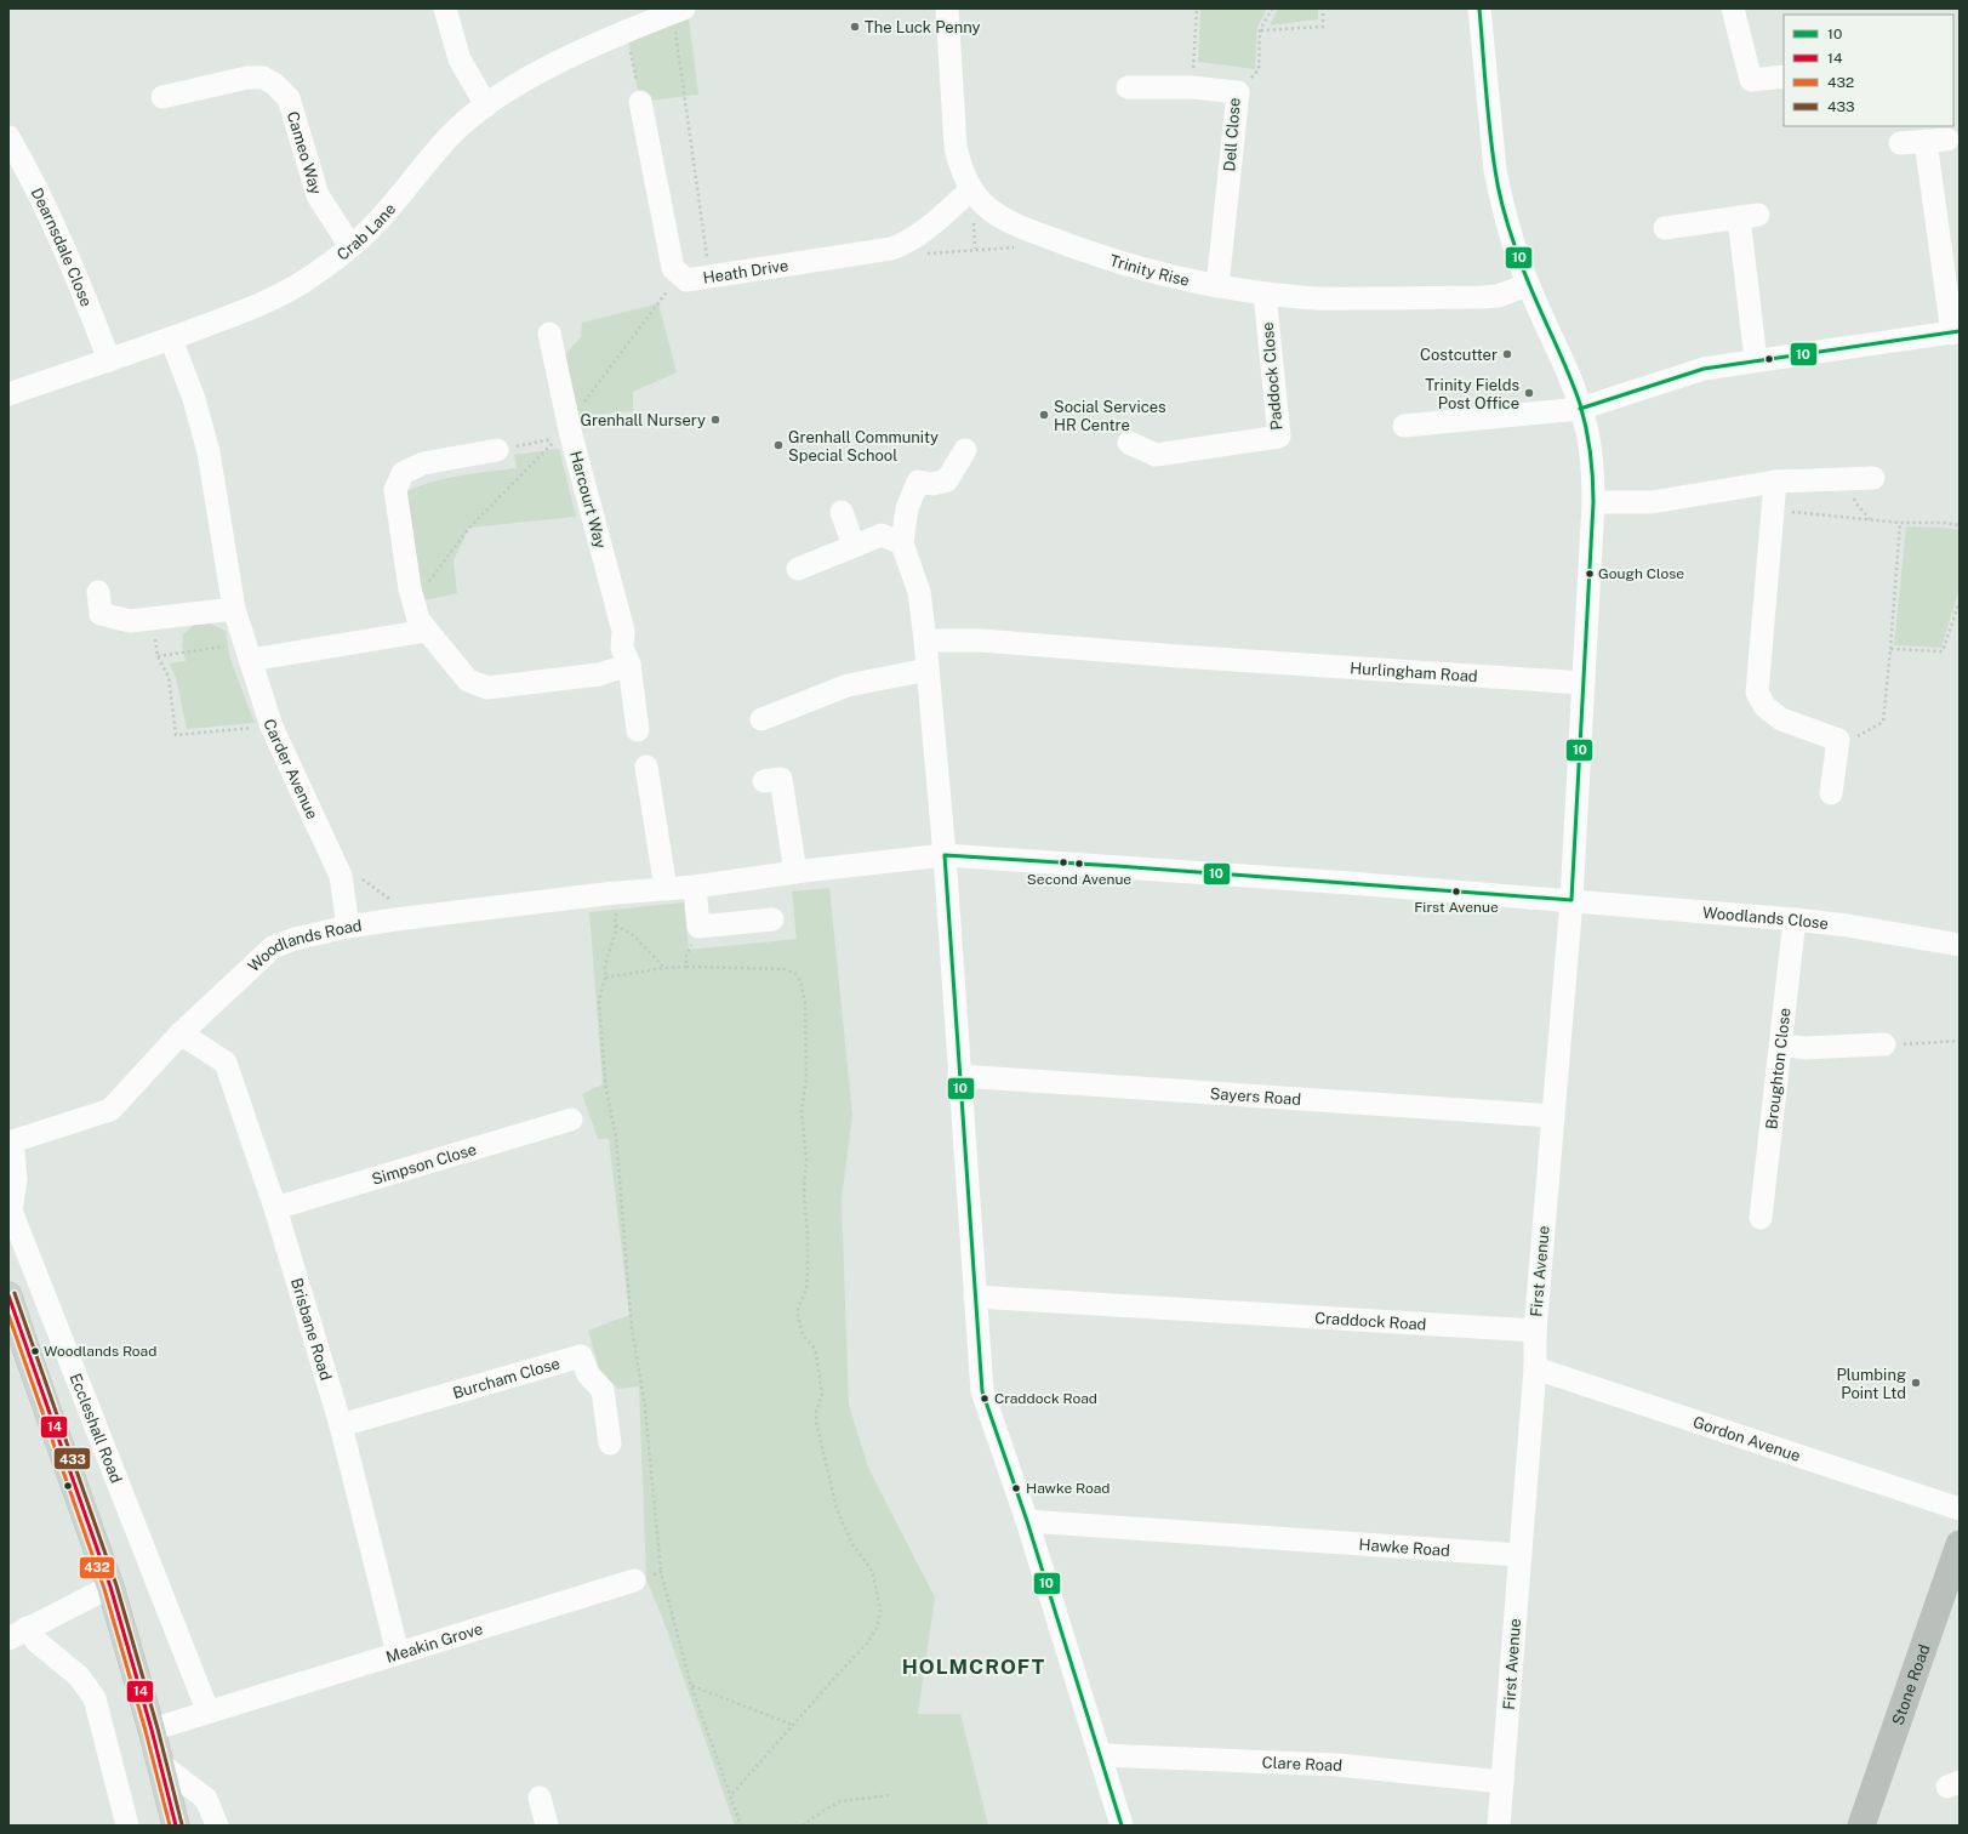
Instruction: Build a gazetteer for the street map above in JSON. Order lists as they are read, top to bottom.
{
  "streets": {
    "highway": ["Stone Road"],
    "street": [
      "Dell Close",
      "Cameo Way",
      "Crab Lane",
      "Dearnsdale Close",
      "Trinity Rise",
      "Heath Drive",
      "Paddock Close",
      "Harcourt Way",
      "Hurlingham Road",
      "Carder Avenue",
      "Woodlands Close",
      "Woodlands Road",
      "Broughton Close",
      "Sayers Road",
      "Simpson Close",
      "First Avenue",
      "Craddock Road",
      "Brisbane Road",
      "Burcham Close",
      "Eccleshall Road",
      "Gordon Avenue",
      "Hawke Road",
      "Meakin Grove",
      "Clare Road"
    ]
  },
  "crossings": [
    ["Dell Close", "Trinity Rise"],
    ["Cameo Way", "Crab Lane"],
    ["Crab Lane", "Dearnsdale Close"],
    ["Crab Lane", "Carder Avenue"],
    ["Trinity Rise", "Heath Drive"],
    ["Trinity Rise", "Paddock Close"],
    ["Trinity Rise", "First Avenue"],
    ["Hurlingham Road", "First Avenue"],
    ["Carder Avenue", "Woodlands Road"],
    ["Woodlands Close", "Woodlands Road"],
    ["Woodlands Close", "Broughton Close"],
    ["Woodlands Close", "First Avenue"],
    ["Woodlands Road", "First Avenue"],
    ["Woodlands Road", "Brisbane Road"],
    ["Woodlands Road", "Eccleshall Road"],
    ["Sayers Road", "First Avenue"],
    ["Simpson Close", "Brisbane Road"],
    ["First Avenue", "Craddock Road"],
    ["First Avenue", "Gordon Avenue"],
    ["First Avenue", "Hawke Road"],
    ["First Avenue", "Clare Road"],
    ["Brisbane Road", "Burcham Close"],
    ["Brisbane Road", "Meakin Grove"],
    ["Eccleshall Road", "Meakin Grove"]
  ],
  "districts": ["HOLMCROFT"],
  "places": [
    "The Luck Penny",
    "Costcutter",
    "Trinity Fields Post Office",
    "Social Services HR Centre",
    "Grenhall Nursery",
    "Grenhall Community Special School",
    "Gough Close",
    "Second Avenue",
    "First Avenue",
    "Woodlands Road",
    "Plumbing Point Ltd",
    "Craddock Road",
    "Hawke Road"
  ],
  "lines": [
    "transit line 10",
    "transit line 433",
    "transit line 14",
    "transit line 432"
  ],
  "legend": [
    "10",
    "14",
    "432",
    "433"
  ]
}
